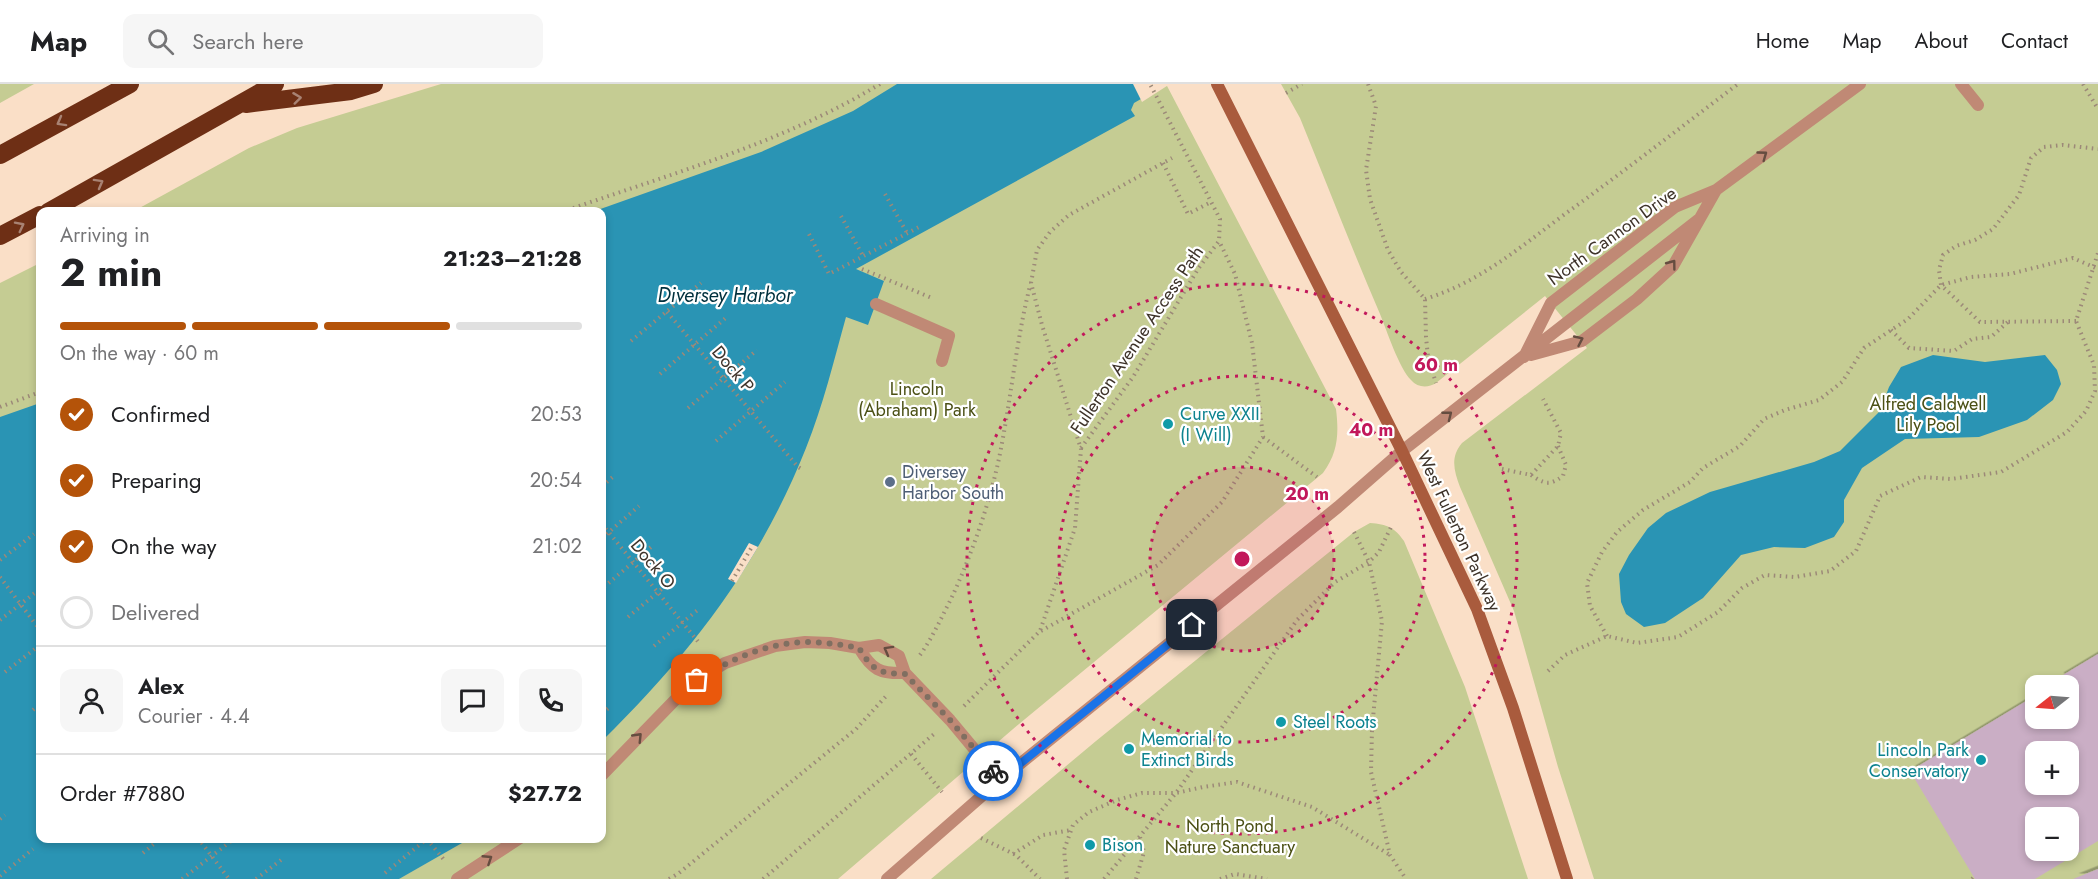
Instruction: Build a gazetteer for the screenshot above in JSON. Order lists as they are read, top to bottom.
{
  "streets": {
    "main road": ["West Fullerton Parkway"],
    "street": ["North Cannon Drive"],
    "path": ["Fullerton Avenue Access Path", "Dock P", "Dock O"]
  },
  "crossings": [
    ["North Cannon Drive", "West Fullerton Parkway"]
  ],
  "water": ["Diversey Harbor"],
  "parks": ["Lincoln (Abraham) Park", "Alfred Caldwell Lily Pool", "North Pond Nature Sanctuary"],
  "places": [
    "Curve XXII (I Will)",
    "Diversey Harbor South",
    "Steel Roots",
    "Memorial to Extinct Birds",
    "Lincoln Park Conservatory",
    "Bison"
  ],
  "north": "left",
  "page": {
    "header": "Map",
    "search": "Search here",
    "nav": [
      "Home",
      "Map",
      "About",
      "Contact"
    ],
    "heading": ["2 min", "Arriving in", "21:23–21:28"],
    "panel": [
      "Alex",
      "Courier · 4.4",
      "Order #7880",
      "$27.72"
    ],
    "bar": "On the way · 60 m",
    "list": [
      ["Confirmed", "20:53"],
      ["Preparing", "20:54"],
      ["On the way", "21:02"],
      "Delivered"
    ],
    "map_buttons": ["+", "−"]
  },
  "rings": ["60 m", "40 m", "20 m"]
}
